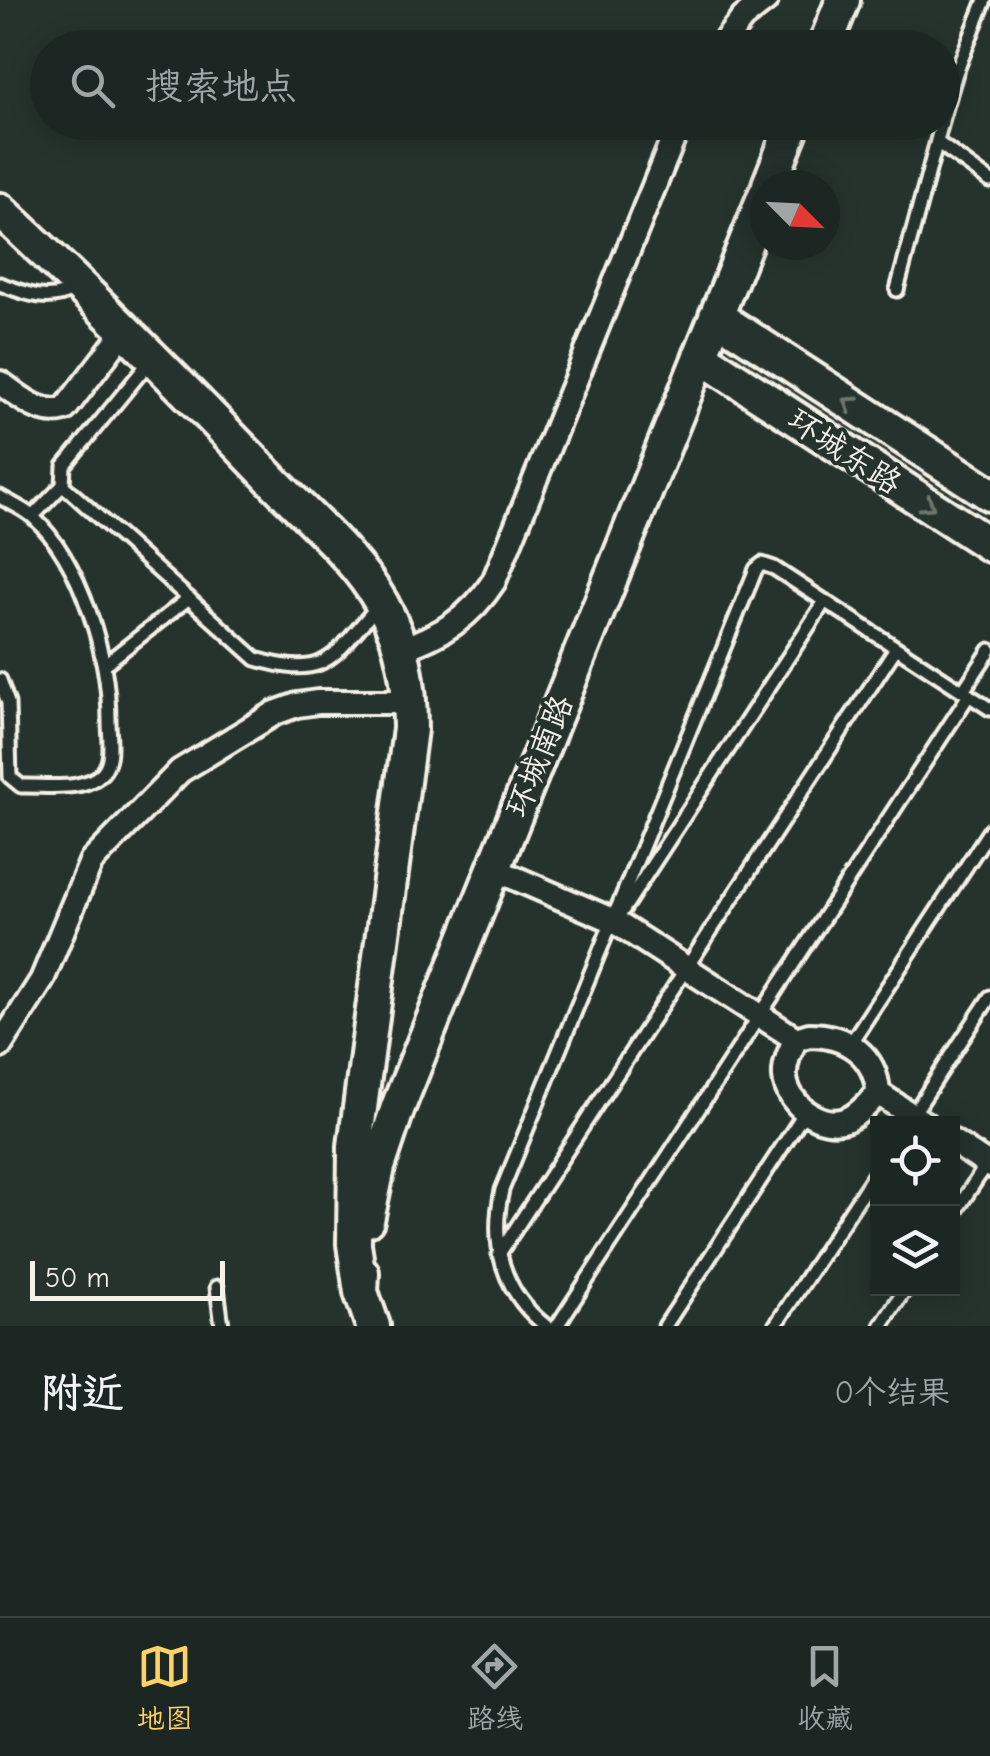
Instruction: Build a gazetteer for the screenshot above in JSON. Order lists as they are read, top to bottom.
{
  "streets": {
    "main road": ["环城东路", "环城南路"]
  },
  "crossings": [
    ["环城东路", "环城南路"]
  ],
  "scale_bar": "50 m",
  "north": "bottom right",
  "page": {
    "search": "搜索地点",
    "scale": "50 m",
    "heading": ["附近", "0个结果"],
    "nav": ["地图", "路线", "收藏"]
  }
}
